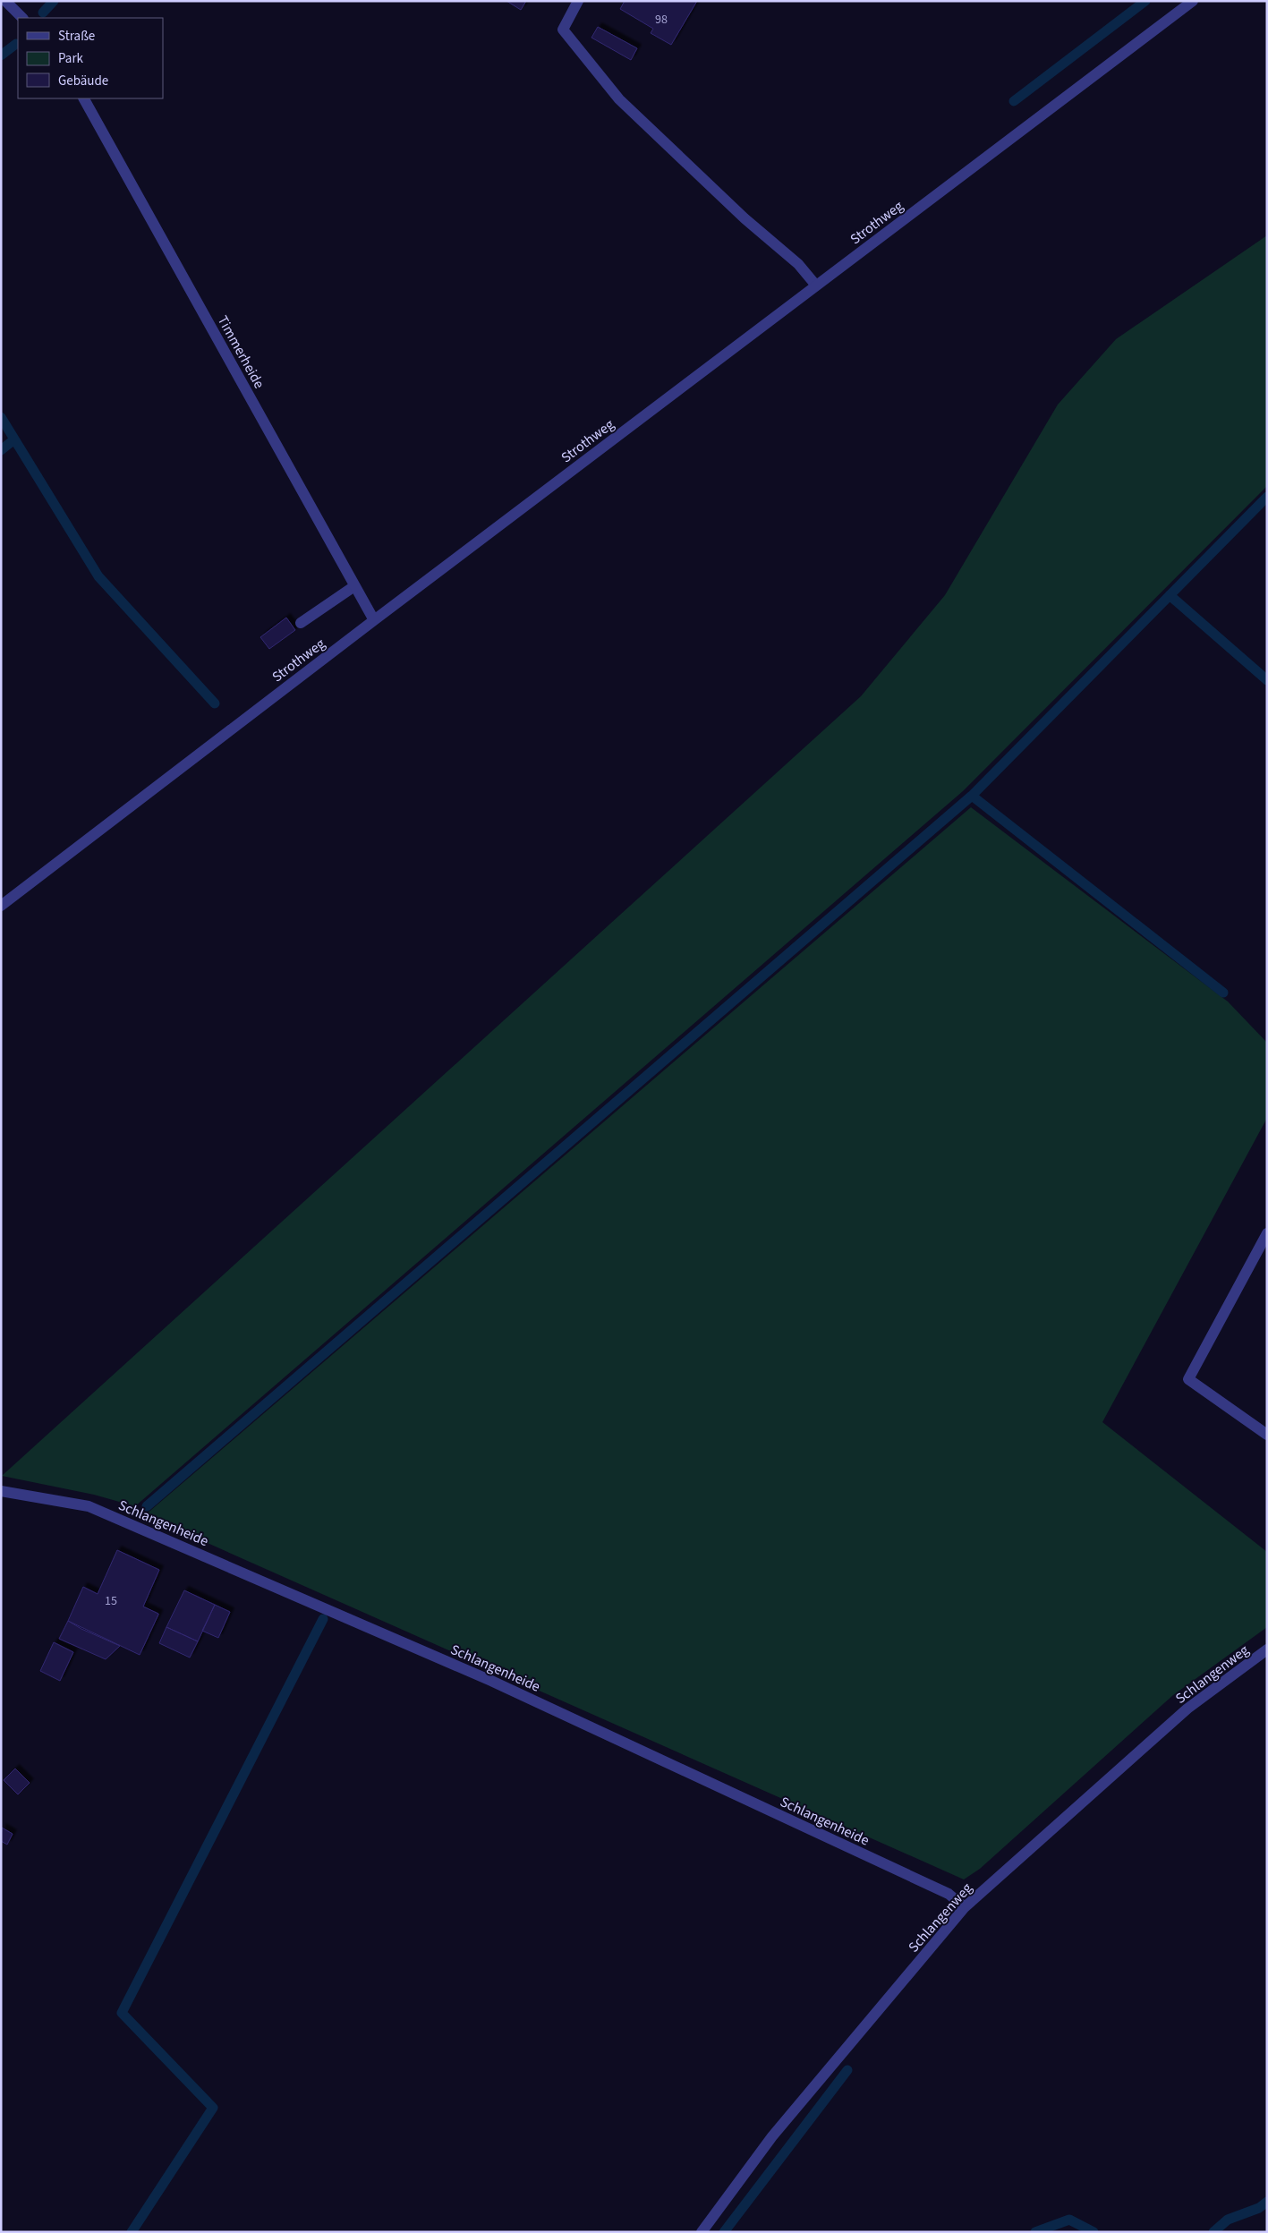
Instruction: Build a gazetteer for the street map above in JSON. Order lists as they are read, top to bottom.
{
  "streets": {
    "street": [
      "Strothweg",
      "Timmerheide",
      "Schlangenheide",
      "Schlangenweg"
    ]
  },
  "crossings": [
    ["Strothweg", "Timmerheide"],
    ["Schlangenheide", "Schlangenweg"]
  ],
  "house_numbers": ["98", "15"],
  "legend": ["Straße", "Park", "Gebäude"]
}
